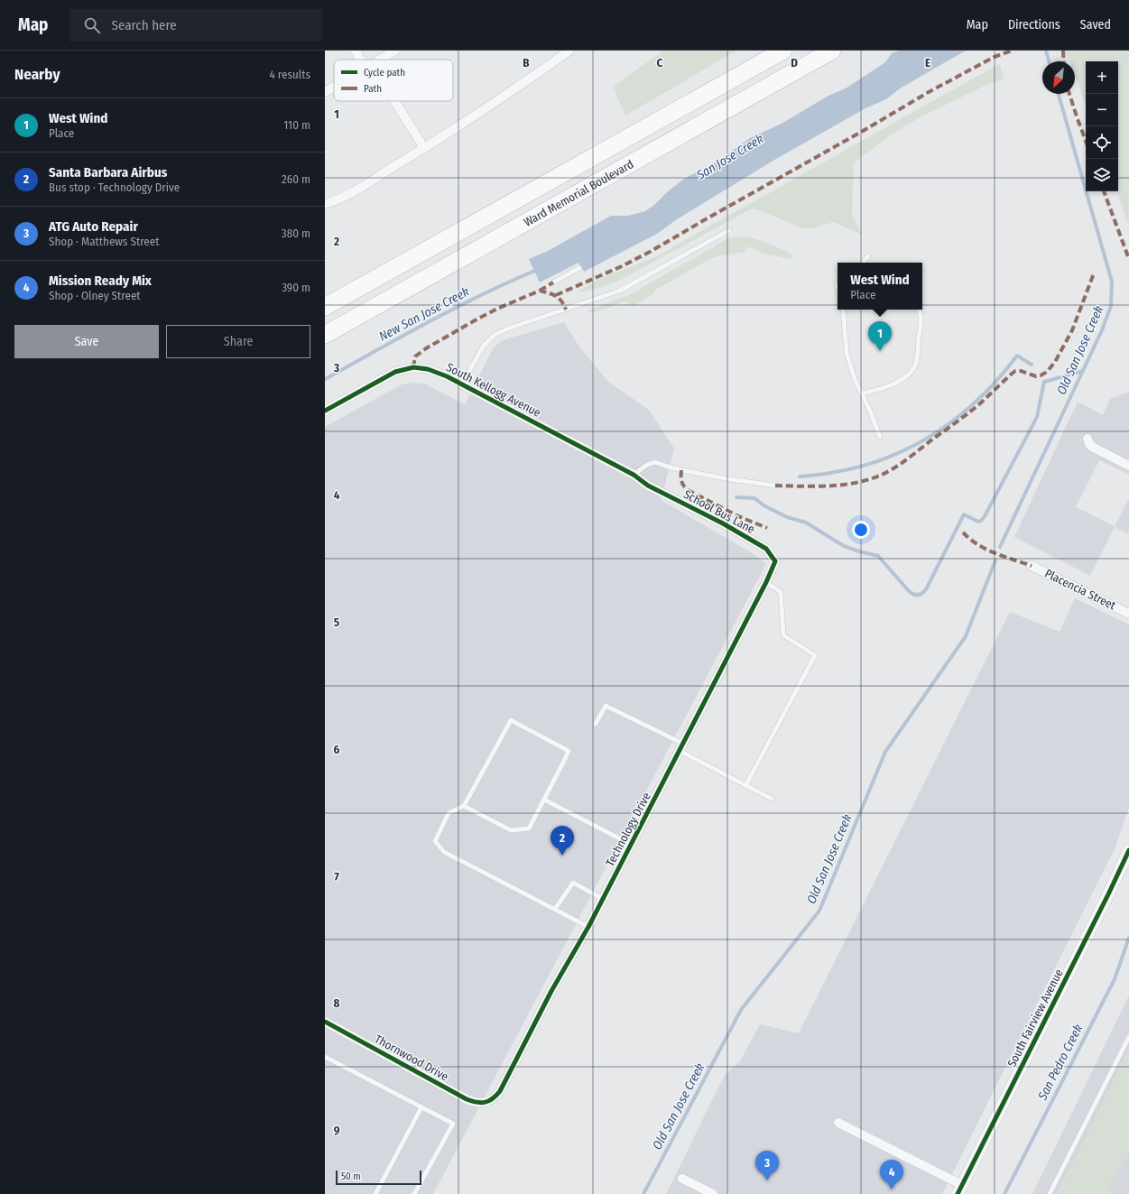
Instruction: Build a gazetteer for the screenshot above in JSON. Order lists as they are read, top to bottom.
{
  "streets": {
    "highway": ["Ward Memorial Boulevard"],
    "street": [
      "South Kellogg Avenue",
      "School Bus Lane",
      "Placencia Street",
      "Technology Drive",
      "South Fairview Avenue",
      "Thornwood Drive"
    ]
  },
  "crossings": [
    ["South Kellogg Avenue", "School Bus Lane"],
    ["School Bus Lane", "Technology Drive"],
    ["Technology Drive", "Thornwood Drive"]
  ],
  "water": [
    "San Jose Creek",
    "New San Jose Creek",
    "Old San Jose Creek",
    "San Pedro Creek"
  ],
  "legend": ["Cycle path", "Path"],
  "scale_bar": "50 m",
  "north": "bottom left",
  "page": {
    "header": "Map",
    "search": "Search here",
    "nav": ["Map", "Directions", "Saved"],
    "heading": ["Nearby", "4 results"],
    "map_buttons": ["+", "−"],
    "list": [
      {
        "mark": "1",
        "name": "West Wind",
        "note": "Place",
        "value": "110 m"
      },
      {
        "mark": "2",
        "name": "Santa Barbara Airbus",
        "note": "Bus stop · Technology Drive",
        "value": "260 m"
      },
      {
        "mark": "3",
        "name": "ATG Auto Repair",
        "note": "Shop · Matthews Street",
        "value": "380 m"
      },
      {
        "mark": "4",
        "name": "Mission Ready Mix",
        "note": "Shop · Olney Street",
        "value": "390 m"
      }
    ],
    "popup": ["West Wind", "Place"],
    "buttons": ["Save", "Share"],
    "pins": [
      "1",
      "2",
      "3",
      "4"
    ],
    "scale": "50 m"
  },
  "grid": {
    "columns": [
      "B",
      "C",
      "D",
      "E"
    ],
    "rows": [
      "1",
      "2",
      "3",
      "4",
      "5",
      "6",
      "7",
      "8",
      "9"
    ]
  }
}
